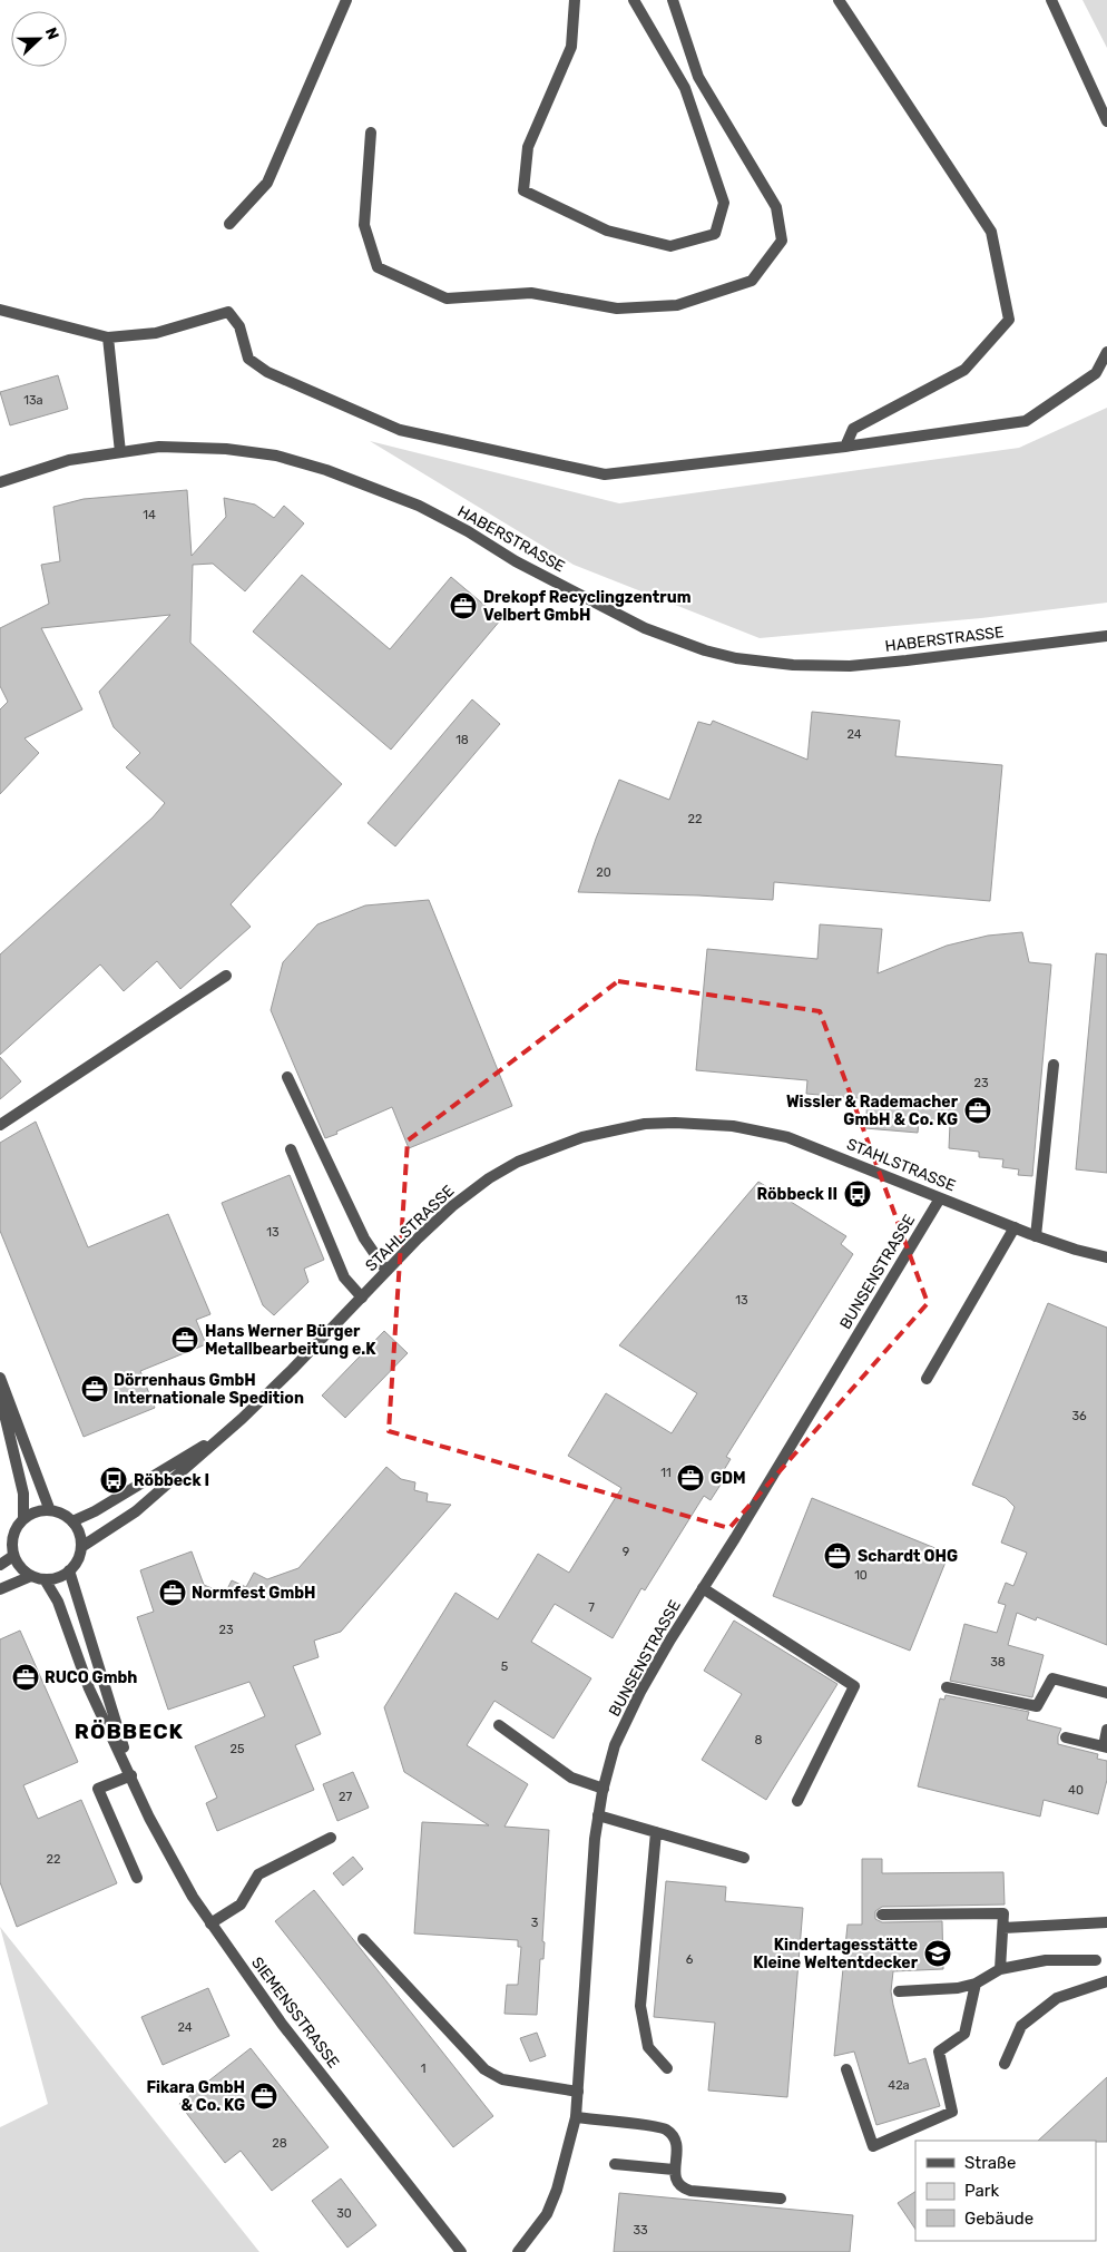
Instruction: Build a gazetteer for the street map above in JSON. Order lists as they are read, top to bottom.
{
  "streets": {
    "street": [
      "HABERSTRASSE",
      "STAHLSTRASSE",
      "BUNSENSTRASSE",
      "SIEMENSSTRASSE"
    ]
  },
  "crossings": [
    ["STAHLSTRASSE", "BUNSENSTRASSE"],
    ["STAHLSTRASSE", "SIEMENSSTRASSE"]
  ],
  "districts": ["RÖBBECK"],
  "places": {
    "office": [
      "Drekopf Recyclingzentrum Velbert GmbH",
      "Wissler & Rademacher GmbH & Co. KG",
      "Hans Werner Bürger Metallbearbeitung e.K",
      "Dörrenhaus GmbH Internationale Spedition",
      "GDM",
      "Schardt OHG",
      "Normfest GmbH",
      "RUCO Gmbh",
      "Fikara GmbH & Co. KG"
    ],
    "bus stop": ["Röbbeck II", "Röbbeck I"],
    "school or university": ["Kindertagesstätte Kleine Weltentdecker"]
  },
  "house_numbers": [
    "13a",
    "14",
    "24",
    "18",
    "22",
    "20",
    "23",
    "13",
    "13",
    "36",
    "11",
    "9",
    "10",
    "7",
    "23",
    "38",
    "5",
    "8",
    "25",
    "40",
    "27",
    "22",
    "3",
    "6",
    "24",
    "1",
    "42a",
    "28",
    "30",
    "33"
  ],
  "legend": ["Straße", "Park", "Gebäude"],
  "north": "right"
}
